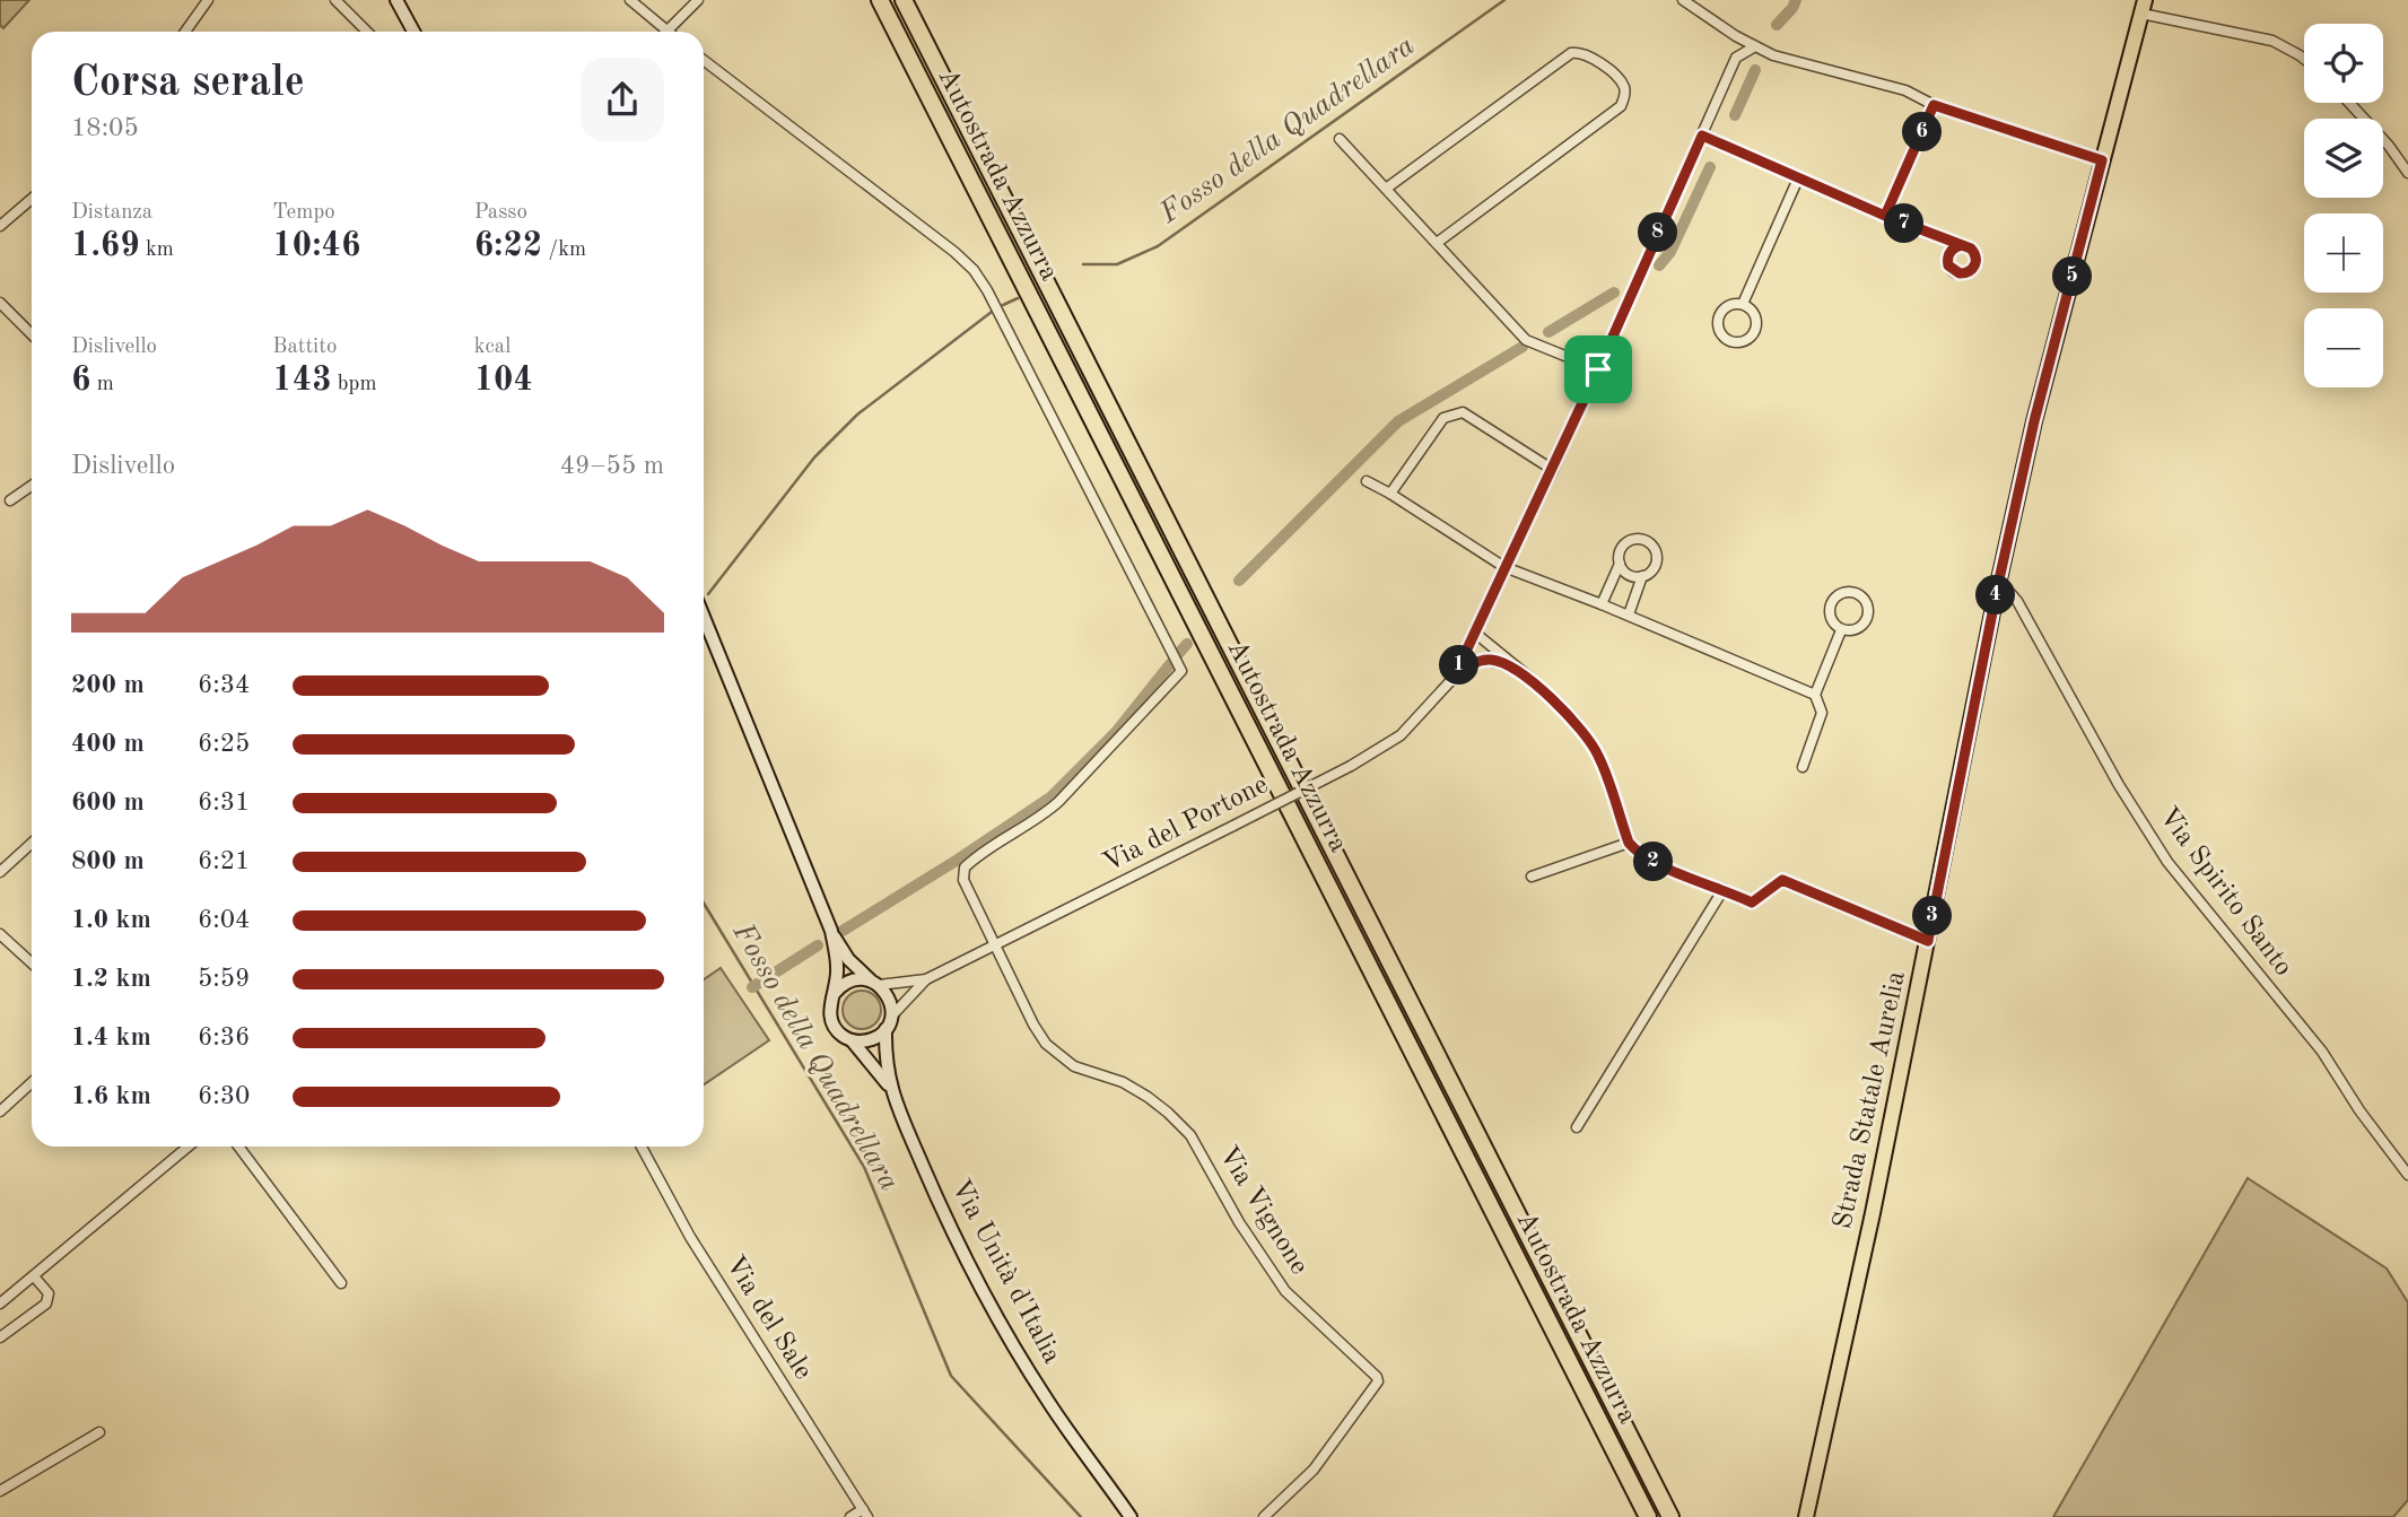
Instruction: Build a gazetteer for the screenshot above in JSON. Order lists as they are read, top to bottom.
{
  "streets": {
    "highway": ["Autostrada Azzurra"],
    "main road": ["Strada Statale Aurelia", "Via Unità d'Italia"],
    "street": [
      "Via del Portone",
      "Via Spirito Santo",
      "Via Vignone",
      "Via del Sale"
    ]
  },
  "crossings": [
    ["Via del Portone", "Via Vignone"],
    ["Via del Portone", "Via Unità d'Italia"],
    ["Via Spirito Santo", "Strada Statale Aurelia"]
  ],
  "water": ["Fosso della Quadrellara"],
  "page": {
    "map_buttons": ["+", "−"],
    "heading": ["Corsa serale", "18:05"],
    "pins": [
      "6",
      "7",
      "8",
      "5",
      "4",
      "1",
      "2",
      "3"
    ],
    "stats": [
      ["Distanza", "1.69 km"],
      ["Tempo", "10:46"],
      ["Passo", "6:22 /km"],
      ["Dislivello", "6 m"],
      ["Battito", "143 bpm"],
      ["kcal", "104"]
    ],
    "chart": ["Dislivello", "49–55 m"],
    "list": [
      {
        "name": "200 m",
        "note": "6:34"
      },
      {
        "name": "400 m",
        "note": "6:25"
      },
      {
        "name": "600 m",
        "note": "6:31"
      },
      {
        "name": "800 m",
        "note": "6:21"
      },
      {
        "name": "1.0 km",
        "note": "6:04"
      },
      {
        "name": "1.2 km",
        "note": "5:59"
      },
      {
        "name": "1.4 km",
        "note": "6:36"
      },
      {
        "name": "1.6 km",
        "note": "6:30"
      }
    ]
  }
}
